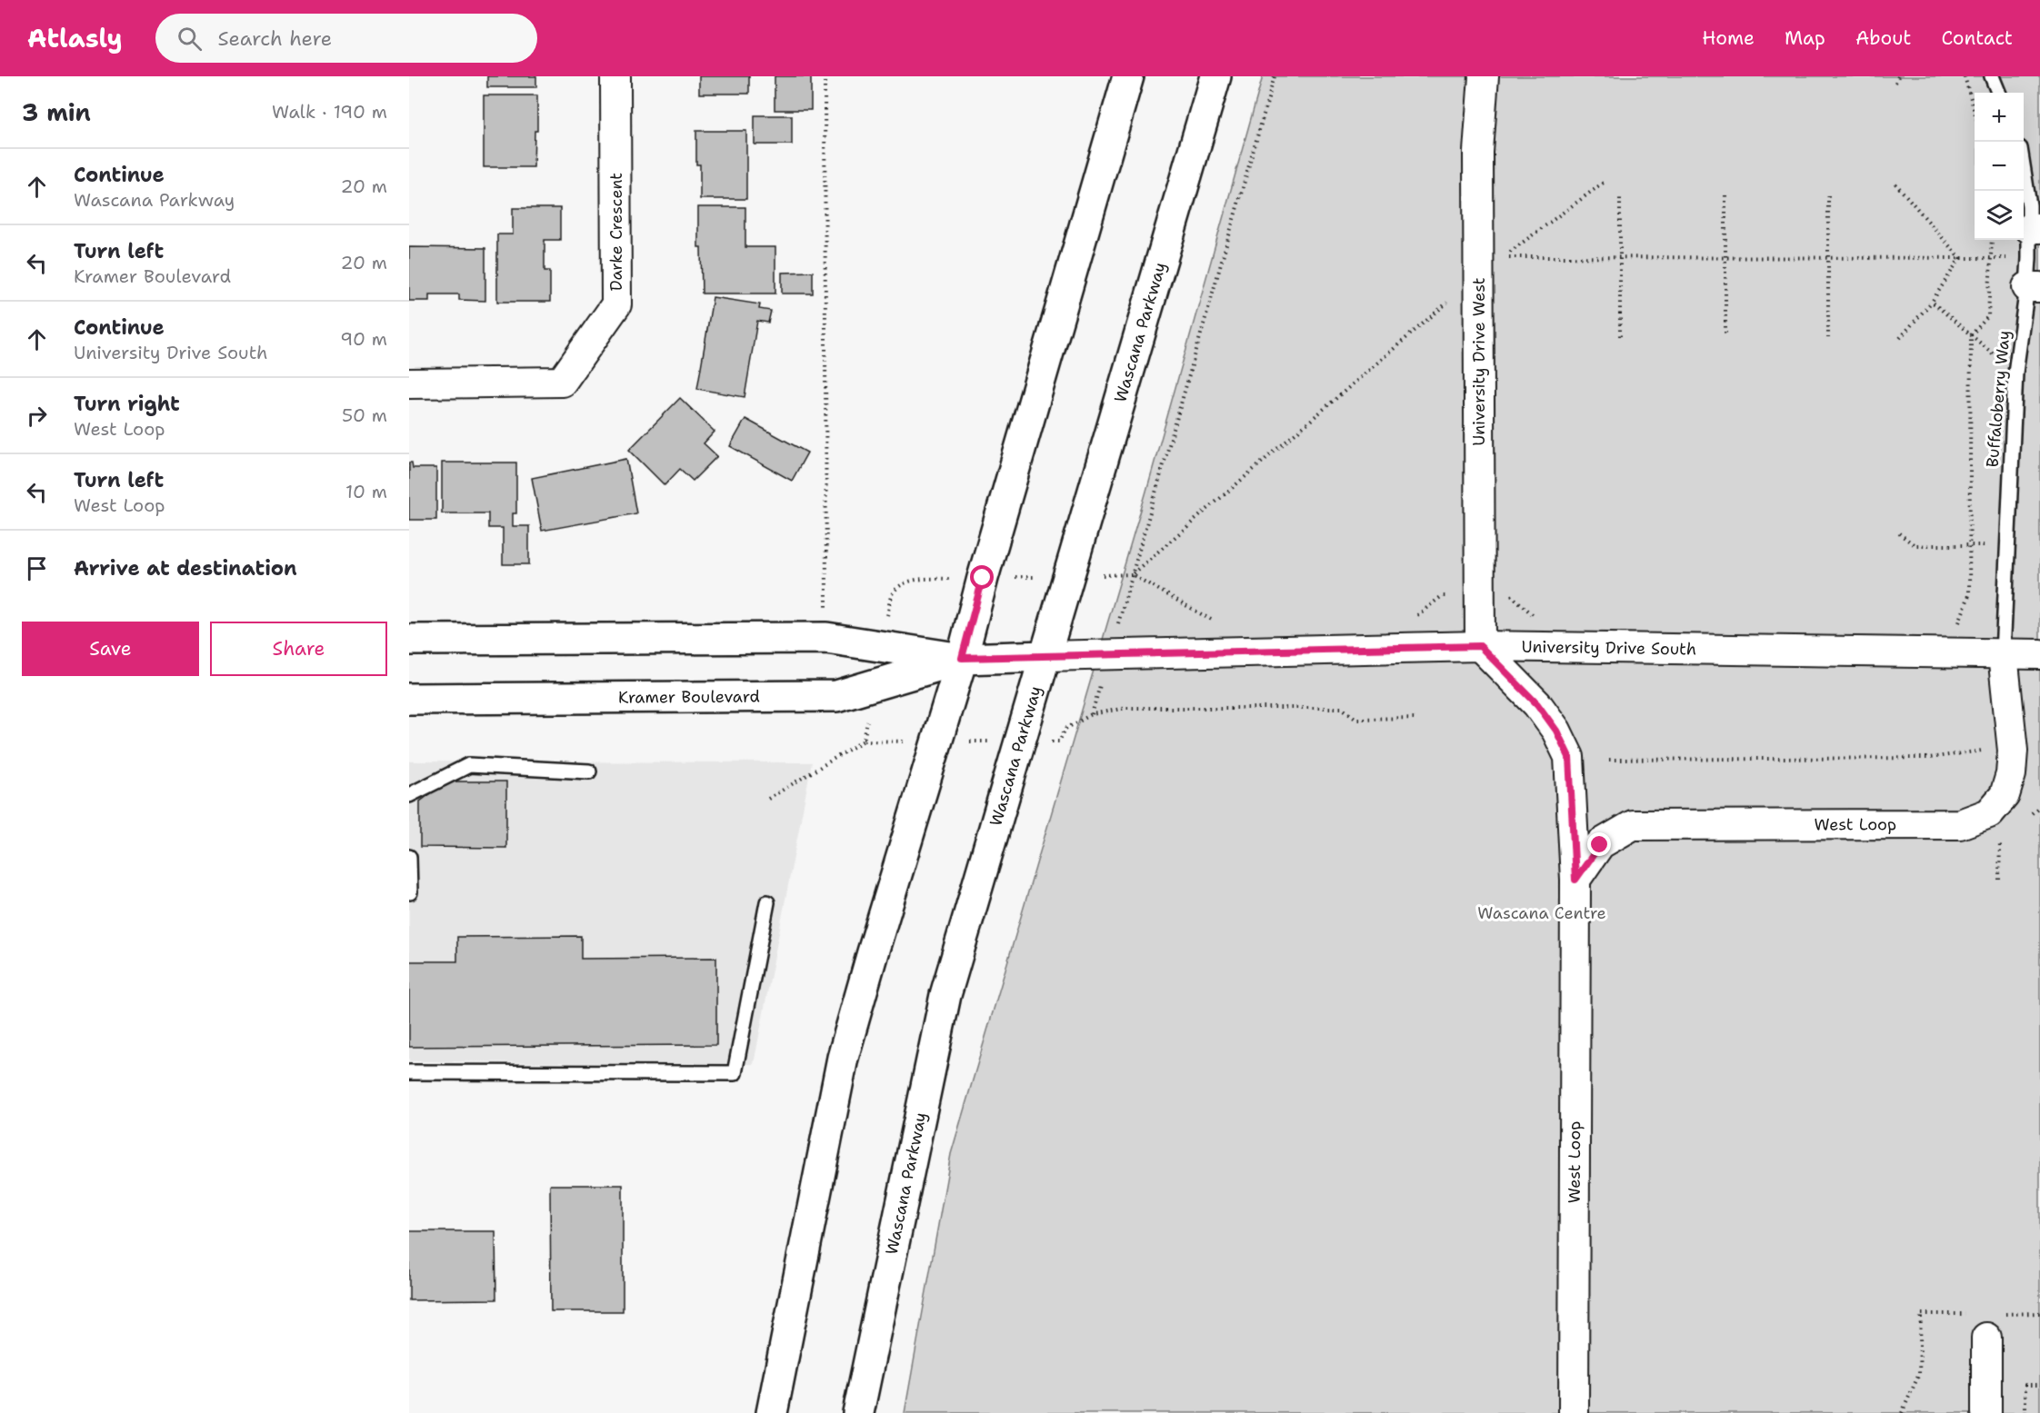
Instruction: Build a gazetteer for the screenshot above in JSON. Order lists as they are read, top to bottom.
{
  "streets": {
    "main road": ["Wascana Parkway", "Kramer Boulevard"],
    "street": [
      "Darke Crescent",
      "University Drive West",
      "University Drive South",
      "West Loop"
    ],
    "lane": ["Buffaloberry Way"]
  },
  "crossings": [
    ["Wascana Parkway", "University Drive South"],
    ["Wascana Parkway", "Kramer Boulevard"],
    ["University Drive West", "University Drive South"],
    ["University Drive West", "West Loop"],
    ["Buffaloberry Way", "University Drive South"],
    ["Buffaloberry Way", "West Loop"],
    ["University Drive South", "Kramer Boulevard"],
    ["University Drive South", "West Loop"]
  ],
  "parks": ["Wascana Centre"],
  "page": {
    "header": "Atlasly",
    "search": "Search here",
    "nav": [
      "Home",
      "Map",
      "About",
      "Contact"
    ],
    "heading": ["3 min", "Walk · 190 m"],
    "map_buttons": ["+", "−"],
    "list": [
      ["Continue", "Wascana Parkway", "20 m"],
      ["Turn left", "Kramer Boulevard", "20 m"],
      ["Continue", "University Drive South", "90 m"],
      ["Turn right", "West Loop", "50 m"],
      ["Turn left", "West Loop", "10 m"],
      "Arrive at destination"
    ],
    "buttons": ["Save", "Share"]
  }
}
